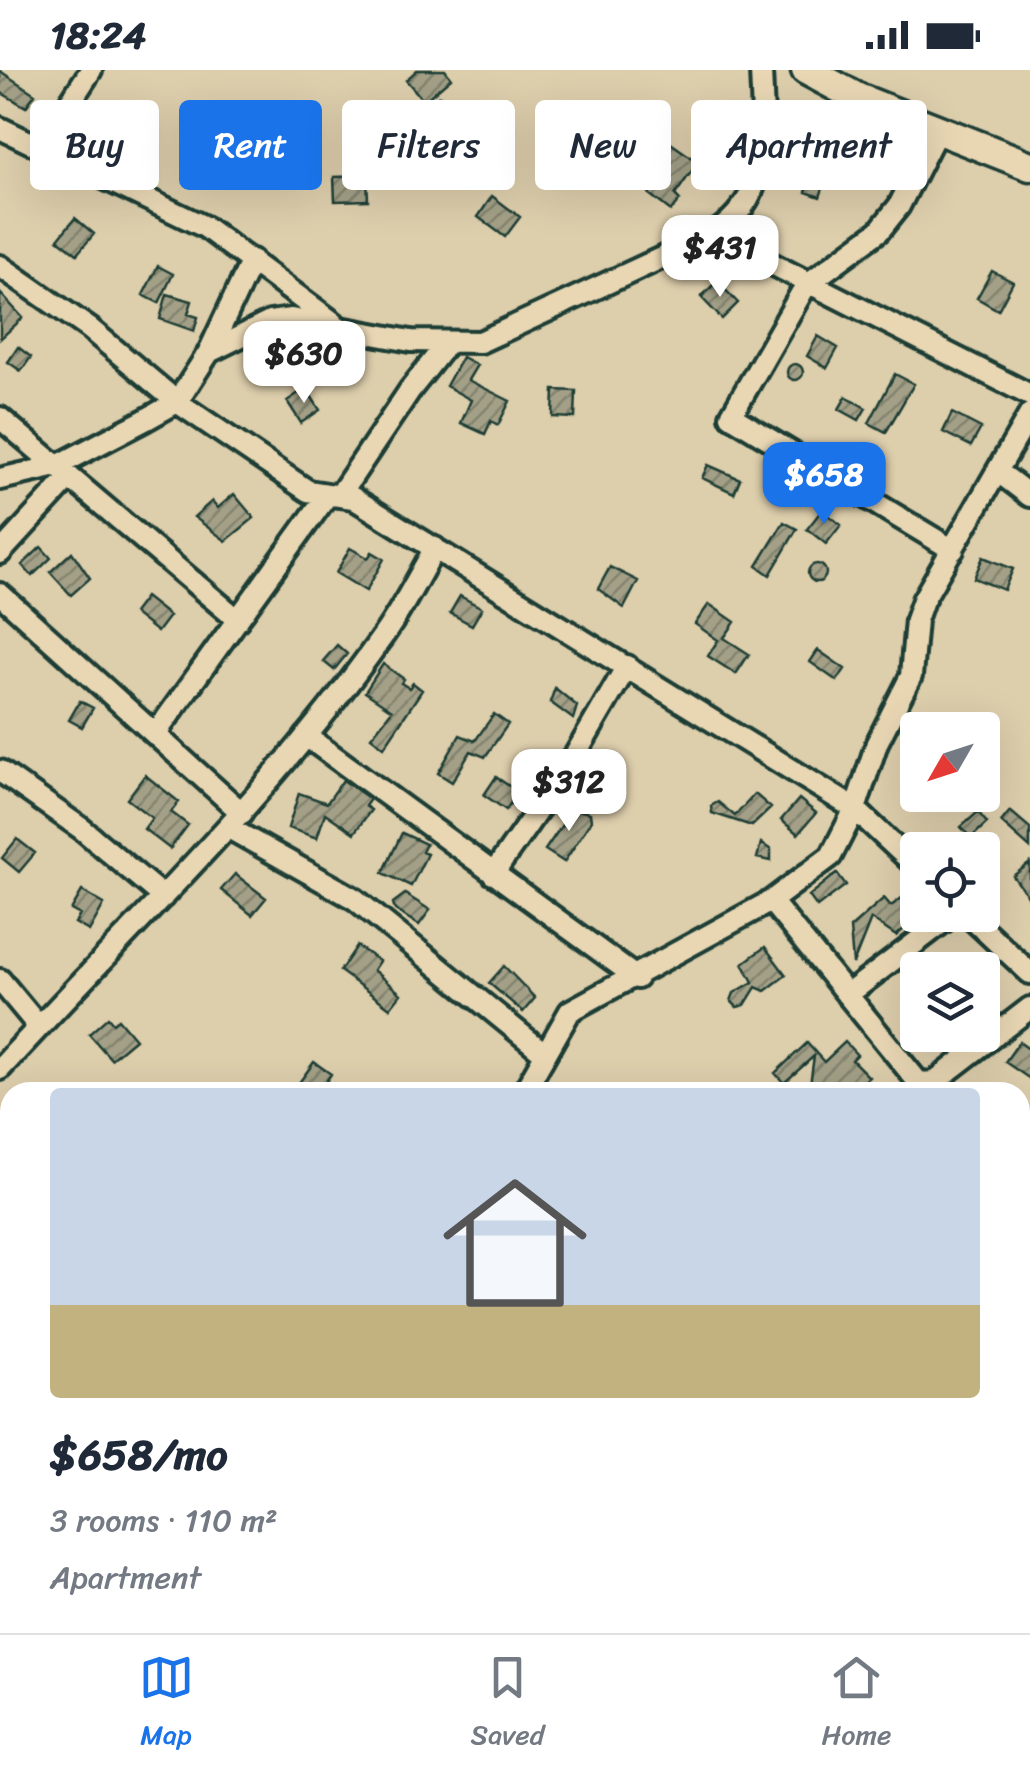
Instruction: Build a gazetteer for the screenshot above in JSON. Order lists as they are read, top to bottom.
{
  "north": "bottom left",
  "page": {
    "status": "18:24",
    "chip": [
      "Buy",
      "Rent",
      "Filters",
      "New",
      "Apartment"
    ],
    "price": [
      "$431",
      "$630",
      "$658",
      "$312"
    ],
    "list": [
      {
        "name": "$658/mo",
        "note": "3 rooms · 110 m² · Apartment"
      }
    ],
    "tabs": ["Map", "Saved", "Home"]
  }
}
